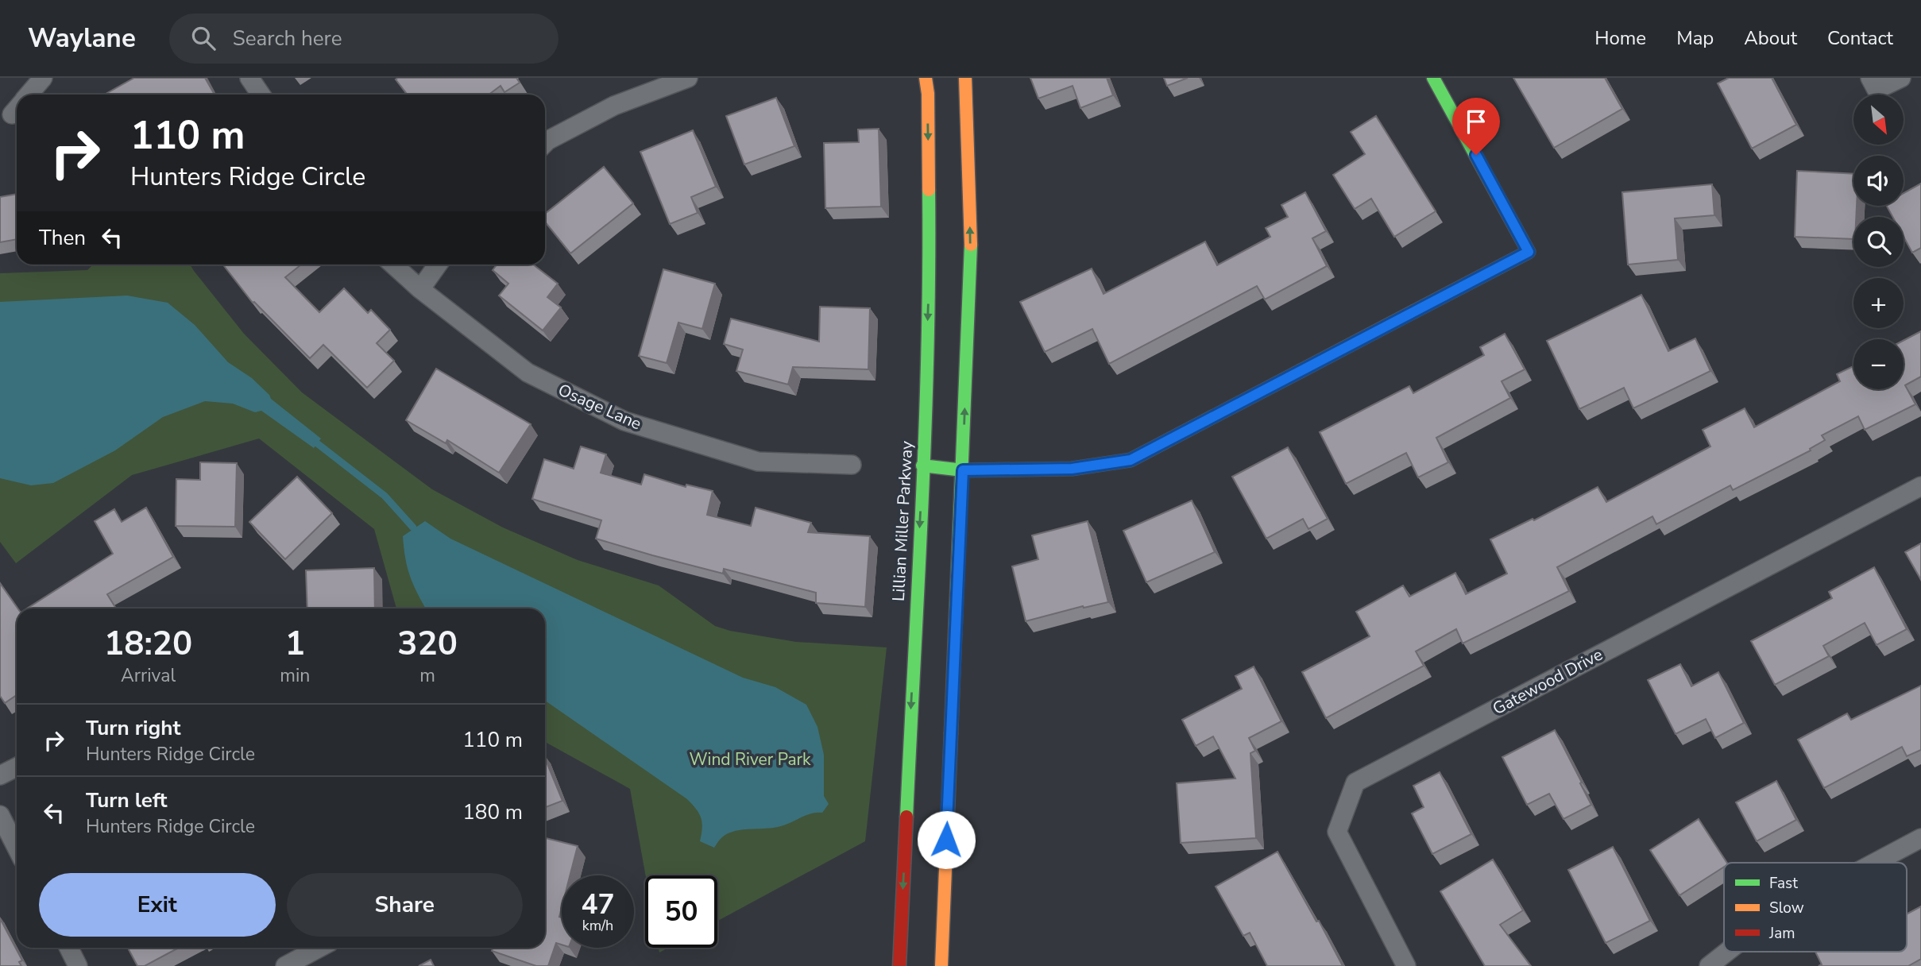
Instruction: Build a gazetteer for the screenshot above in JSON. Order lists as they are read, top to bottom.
{
  "streets": {
    "main road": ["Lillian Miller Parkway"],
    "street": ["Osage Lane", "Gatewood Drive"]
  },
  "parks": ["Wind River Park"],
  "legend": ["Fast", "Slow", "Jam"],
  "north": "bottom right",
  "page": {
    "header": "Waylane",
    "search": "Search here",
    "nav": [
      "Home",
      "Map",
      "About",
      "Contact"
    ],
    "map_buttons": ["+", "−"],
    "turn": ["110 m", "Hunters Ridge Circle"],
    "then": "Then",
    "eta": [
      "18:20",
      "Arrival",
      "1",
      "min",
      "320",
      "m"
    ],
    "list": [
      {
        "name": "Turn right",
        "note": "Hunters Ridge Circle",
        "value": "110 m"
      },
      {
        "name": "Turn left",
        "note": "Hunters Ridge Circle",
        "value": "180 m"
      }
    ],
    "buttons": ["Exit", "Share"],
    "speed": "47 km/h",
    "limit": "50"
  }
}
